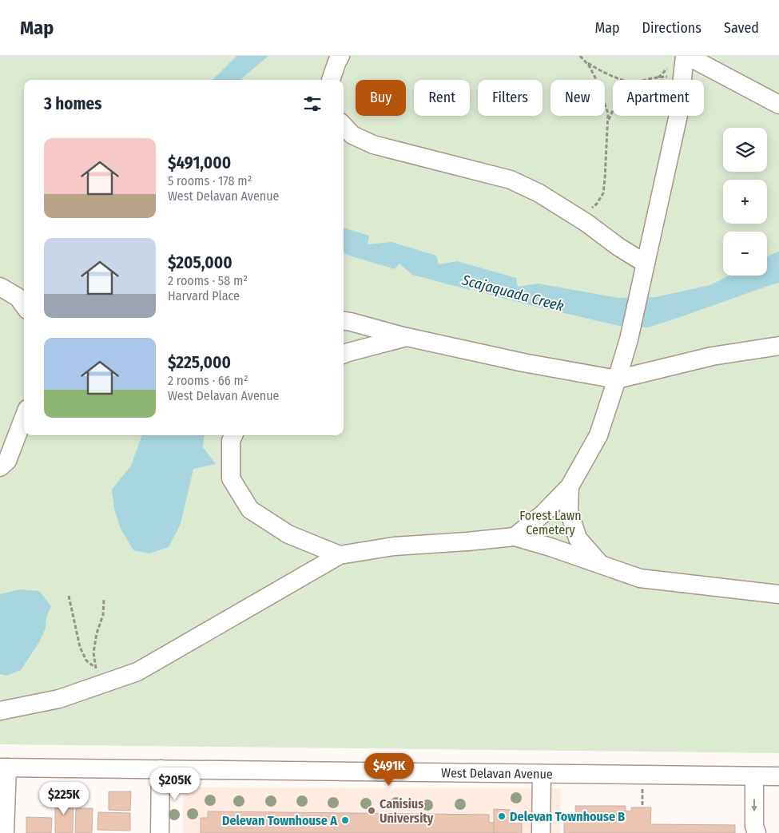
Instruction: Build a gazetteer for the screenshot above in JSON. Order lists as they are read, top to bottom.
{
  "streets": {
    "street": ["West Delavan Avenue"]
  },
  "water": ["Scajaquada Creek"],
  "parks": ["Forest Lawn Cemetery"],
  "places": ["Canisius University", "Delevan Townhouse B", "Delevan Townhouse A"],
  "page": {
    "header": "Map",
    "nav": ["Map", "Directions", "Saved"],
    "chip": [
      "Buy",
      "Rent",
      "Filters",
      "New",
      "Apartment"
    ],
    "heading": "3 homes",
    "map_buttons": ["+", "−"],
    "list": [
      {
        "name": "$491,000",
        "note": "5 rooms · 178 m² · West Delavan Avenue"
      },
      {
        "name": "$205,000",
        "note": "2 rooms · 58 m² · Harvard Place"
      },
      {
        "name": "$225,000",
        "note": "2 rooms · 66 m² · West Delavan Avenue"
      }
    ],
    "price": ["$491K", "$205K", "$225K"]
  }
}
